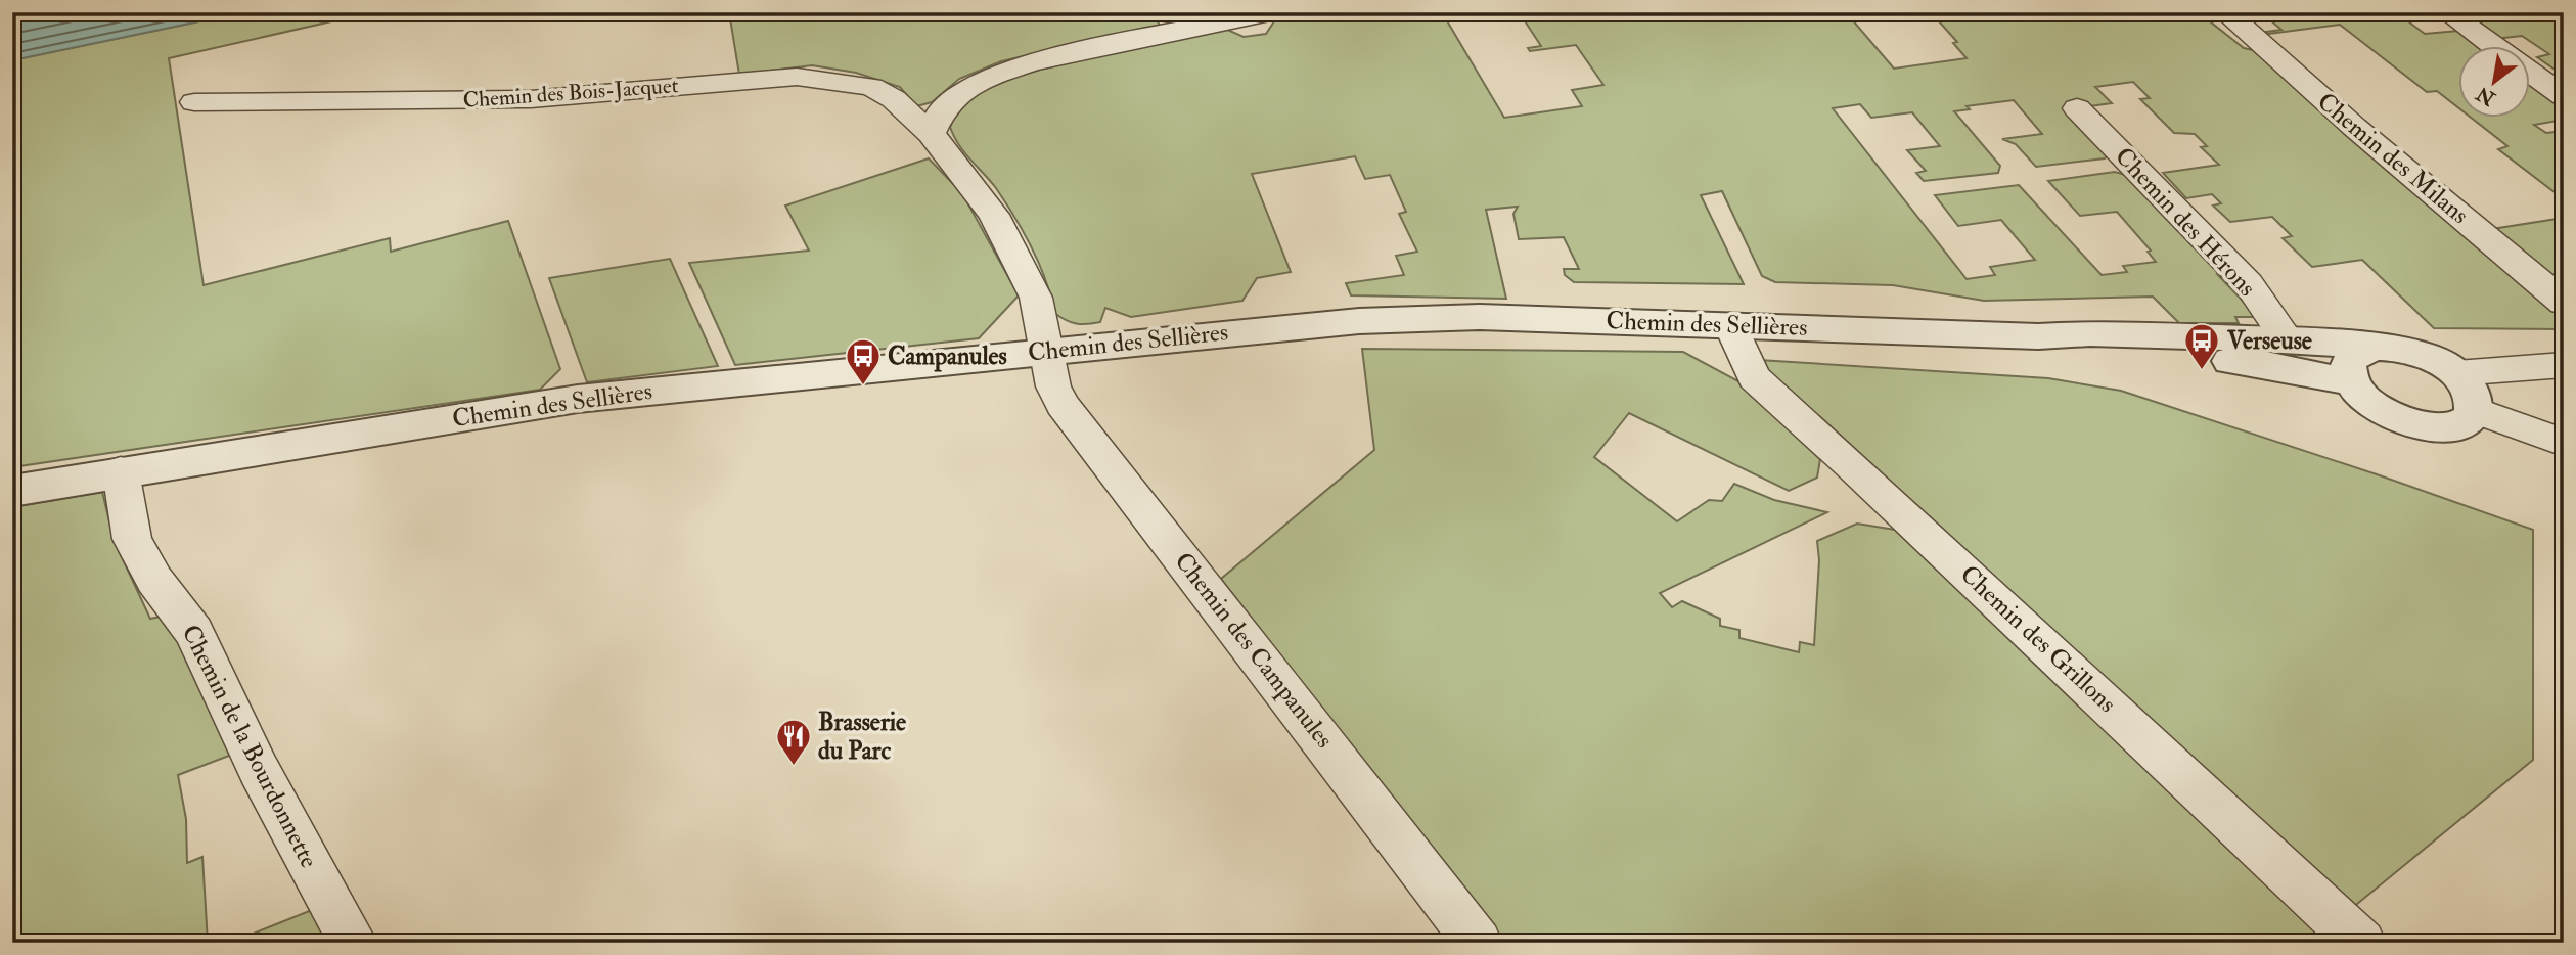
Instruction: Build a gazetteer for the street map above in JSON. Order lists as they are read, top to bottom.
{
  "streets": {
    "street": [
      "Chemin des Bois-Jacquet",
      "Chemin des Milans",
      "Chemin des Hérons",
      "Chemin des Sellières",
      "Chemin des Grillons",
      "Chemin des Campanules",
      "Chemin de la Bourdonnette"
    ]
  },
  "crossings": [
    ["Chemin des Bois-Jacquet", "Chemin des Sellières"],
    ["Chemin des Bois-Jacquet", "Chemin des Campanules"],
    ["Chemin des Hérons", "Chemin des Sellières"],
    ["Chemin des Sellières", "Chemin des Grillons"],
    ["Chemin des Sellières", "Chemin des Campanules"],
    ["Chemin des Sellières", "Chemin de la Bourdonnette"]
  ],
  "places": {
    "bus stop": ["Verseuse", "Campanules"],
    "restaurant": ["Brasserie du Parc"]
  },
  "north": "bottom left"
}
